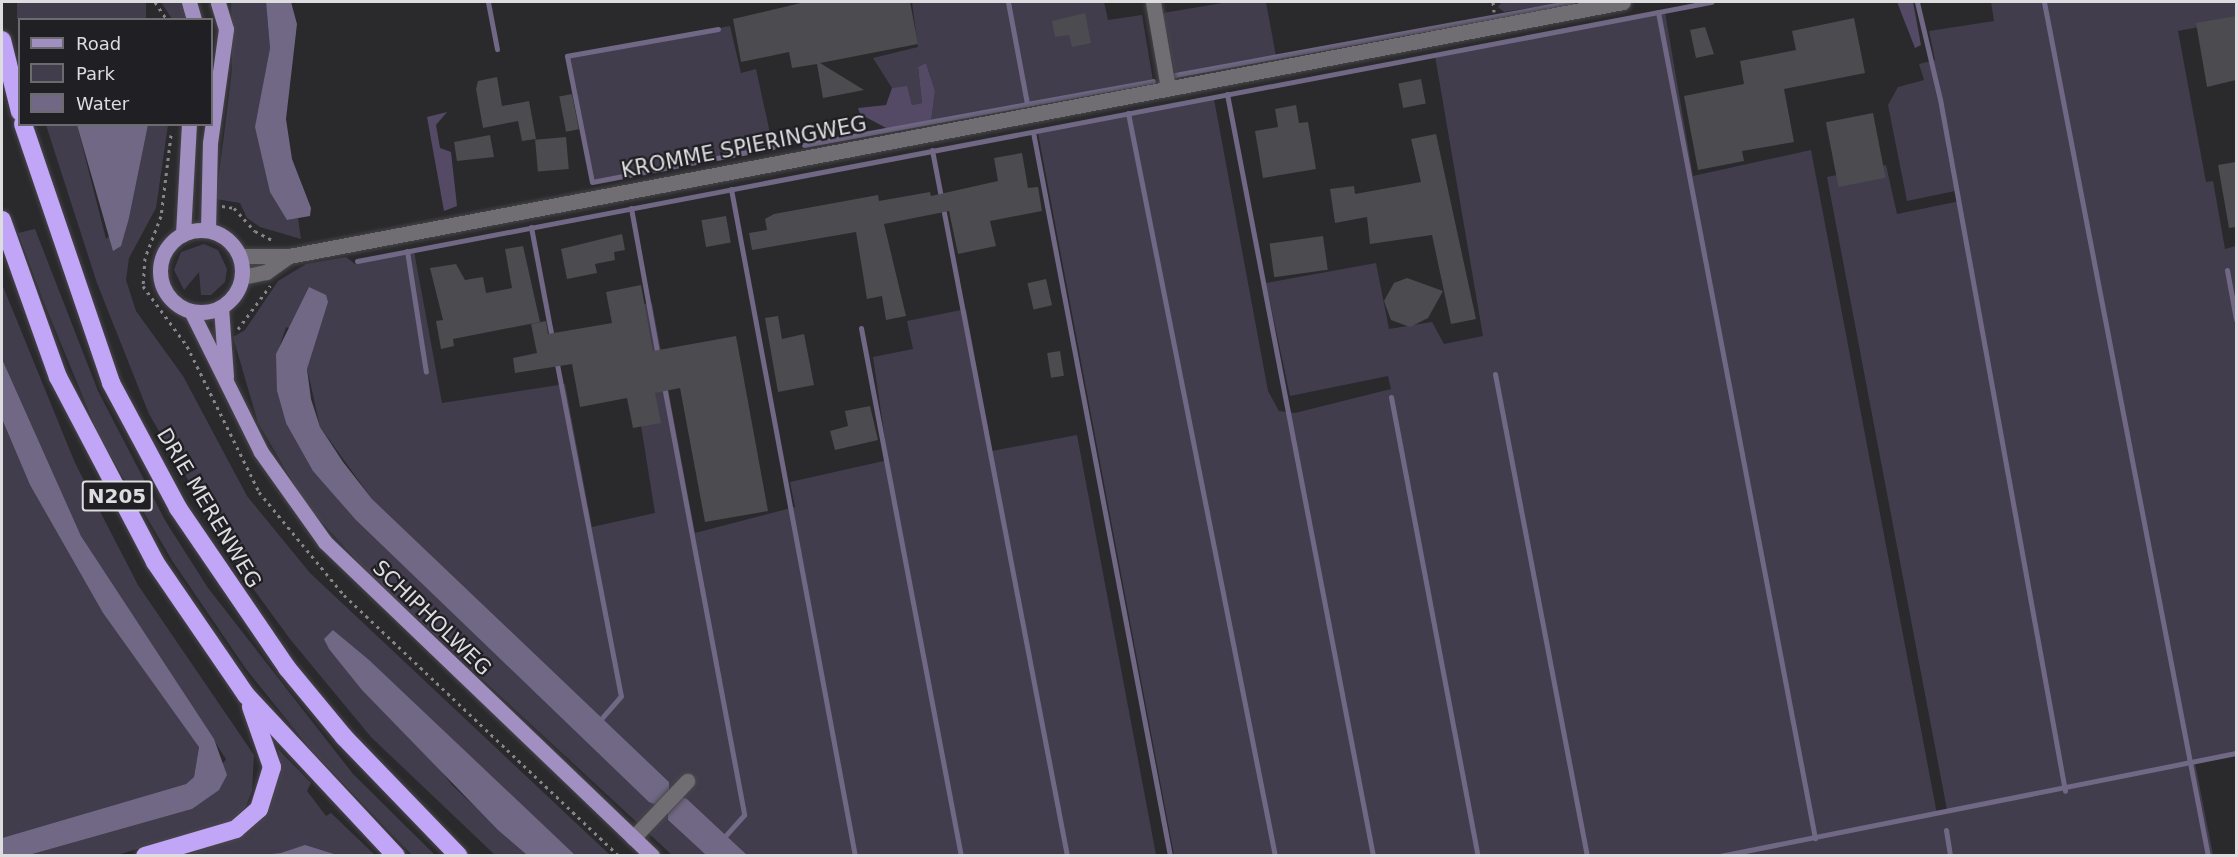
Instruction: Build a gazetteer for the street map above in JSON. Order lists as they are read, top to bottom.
{
  "streets": {
    "highway": ["N205", "DRIE MERENWEG"],
    "main road": ["SCHIPHOLWEG"],
    "street": ["KROMME SPIERINGWEG"]
  },
  "crossings": [
    ["KROMME SPIERINGWEG", "SCHIPHOLWEG"]
  ],
  "legend": ["Road", "Park", "Water"]
}
